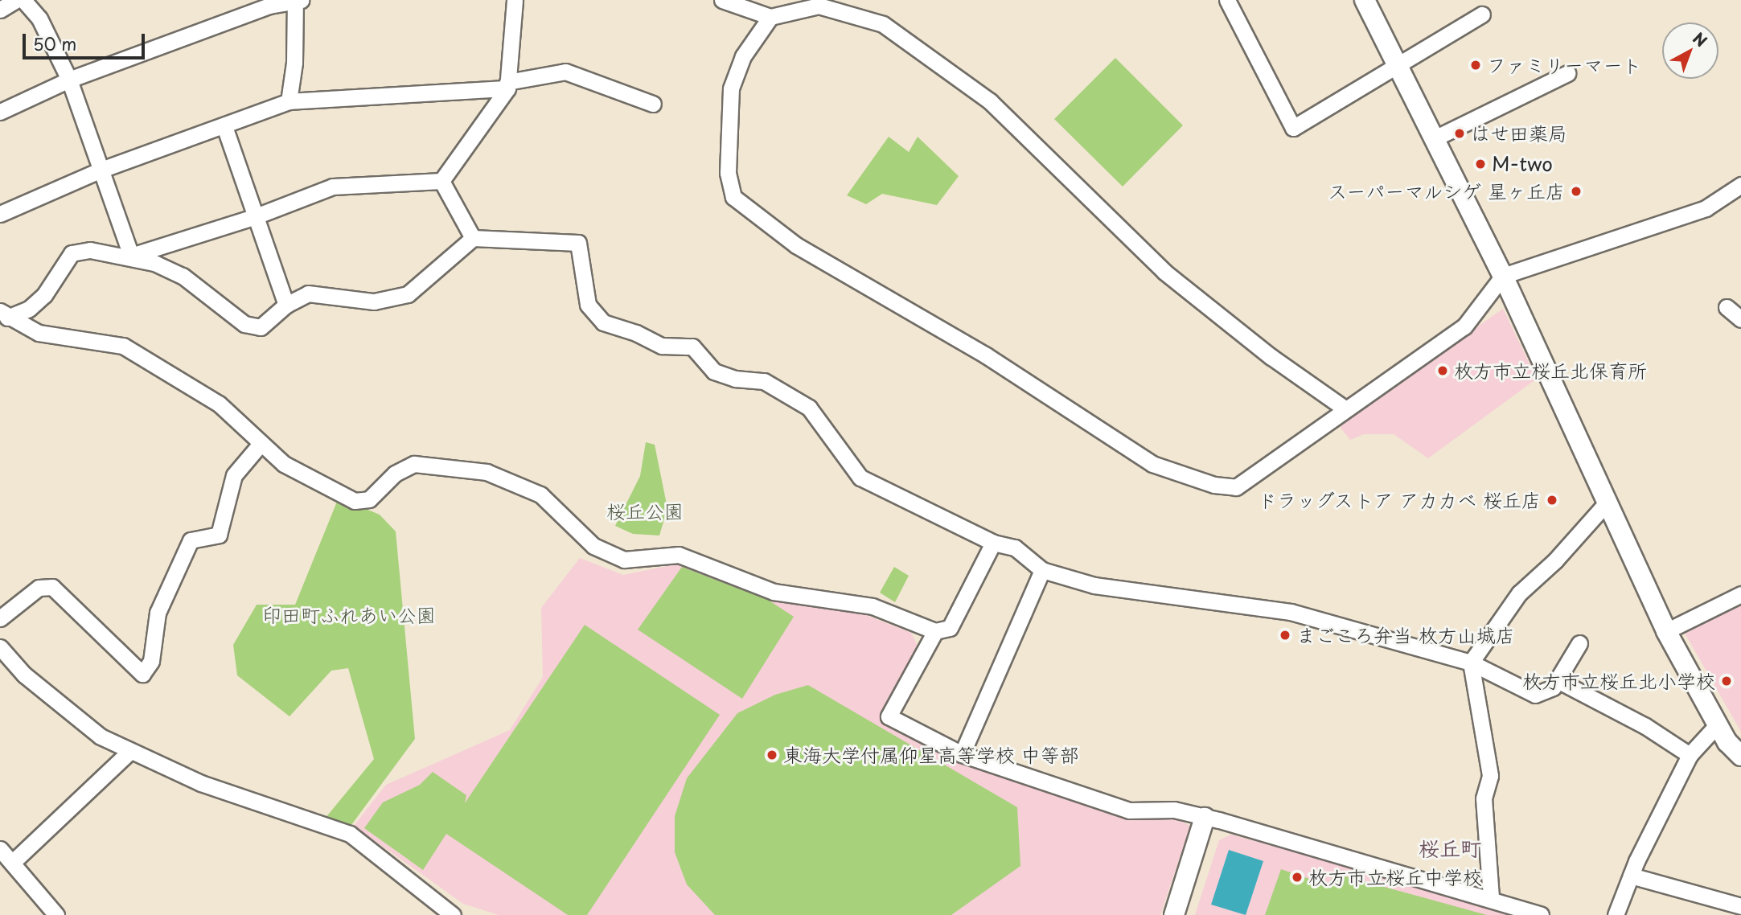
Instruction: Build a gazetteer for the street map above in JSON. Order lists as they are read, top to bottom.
{
  "districts": ["桜丘町"],
  "parks": ["桜丘公園", "印田町ふれあい公園"],
  "places": [
    "ファミリーマート",
    "はせ田薬局",
    "M-two",
    "スーパーマルシゲ 星ヶ丘店",
    "枚方市立桜丘北保育所",
    "ドラッグストア アカカベ 桜丘店",
    "まごころ弁当 枚方山城店",
    "枚方市立桜丘北小学校",
    "東海大学付属仰星高等学校 中等部",
    "枚方市立桜丘中学校"
  ],
  "scale_bar": "50 m",
  "north": "top right"
}
